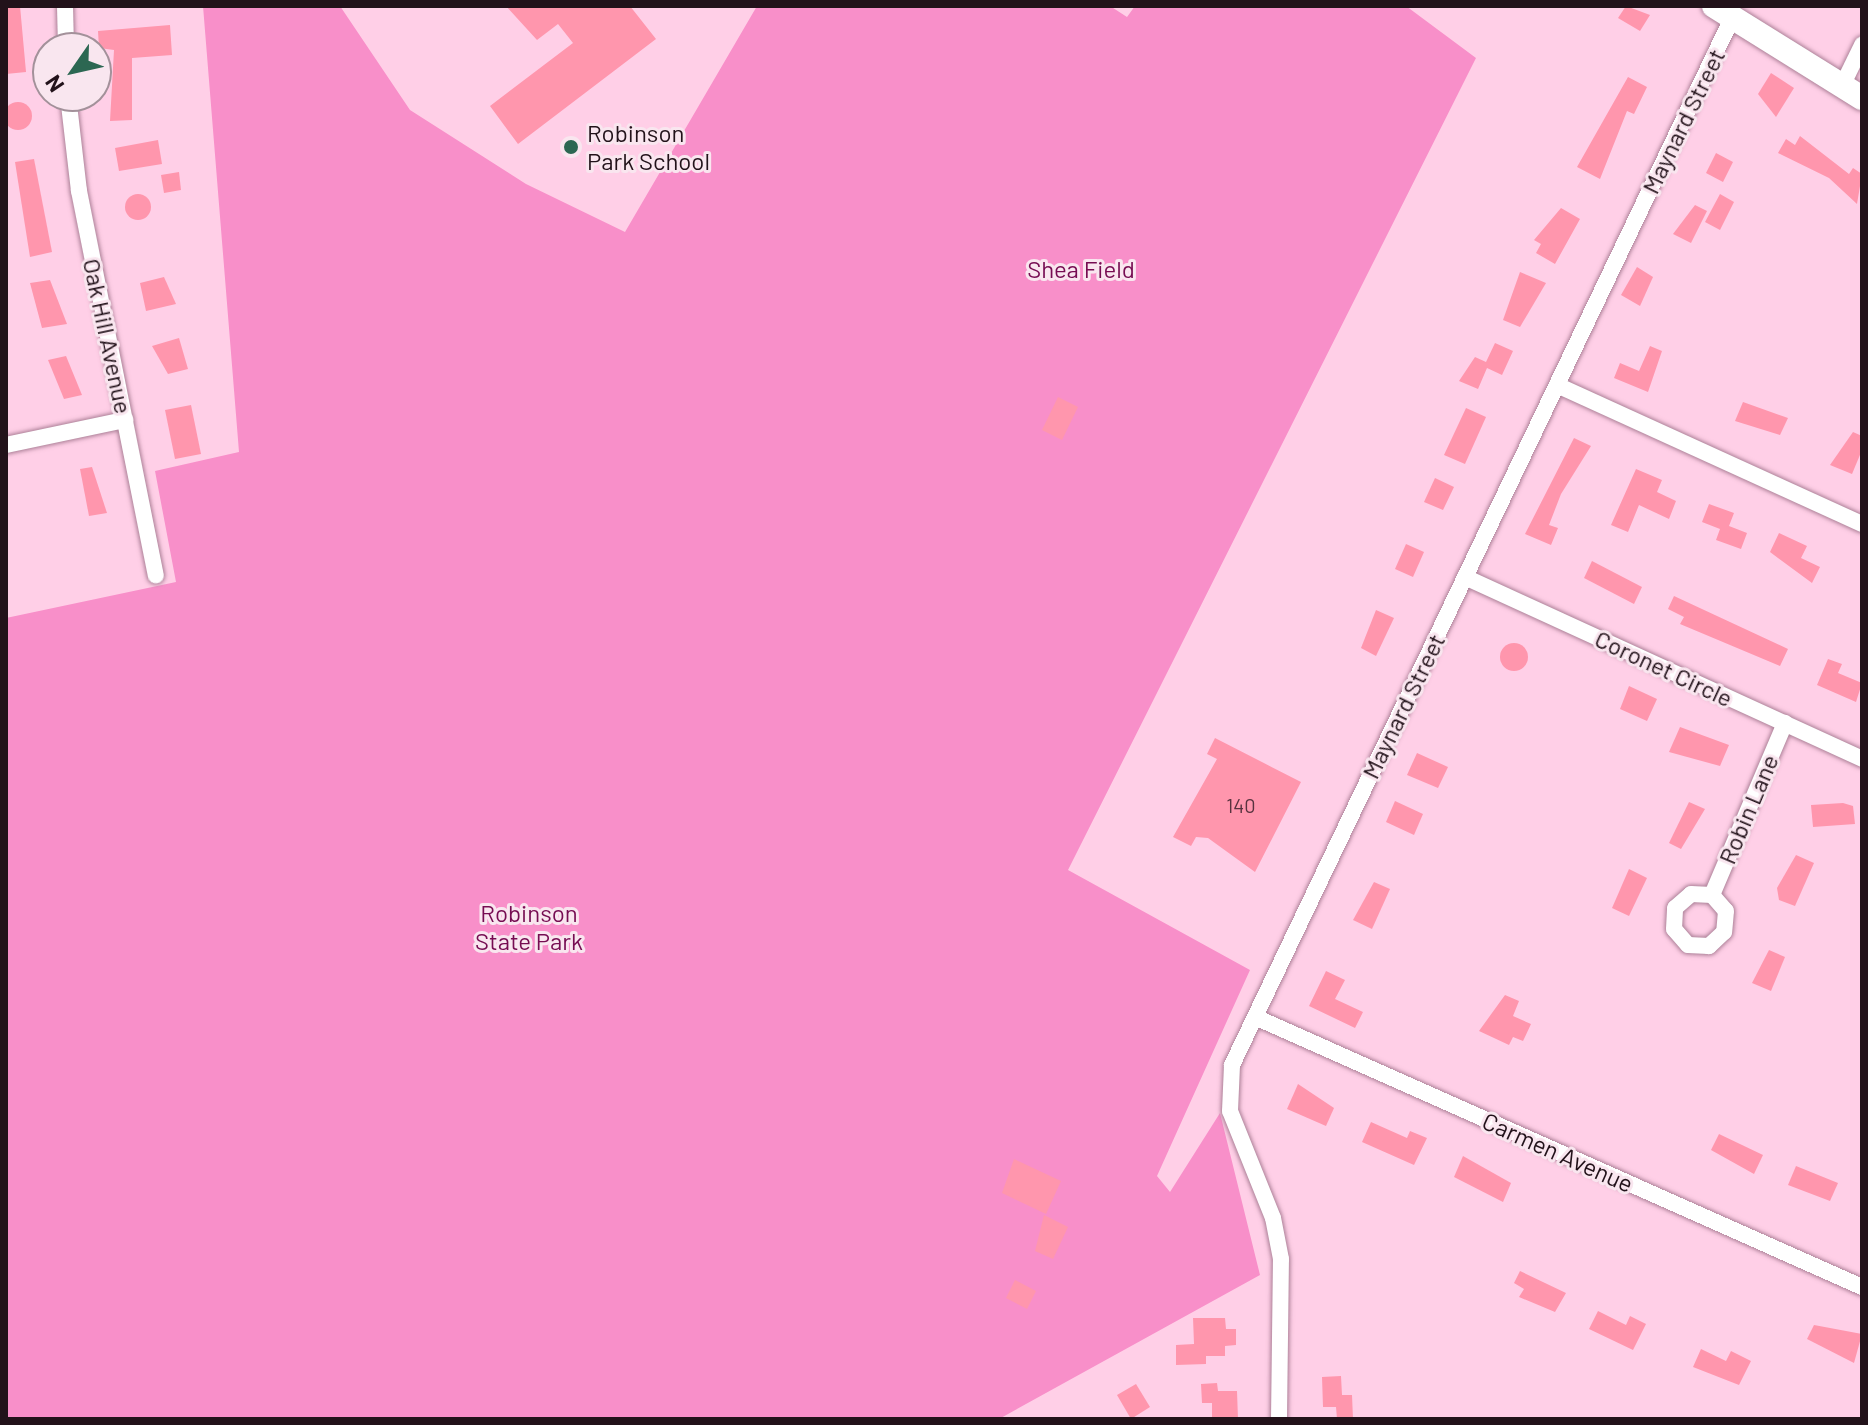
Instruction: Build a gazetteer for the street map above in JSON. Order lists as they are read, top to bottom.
{
  "streets": {
    "street": [
      "Maynard Street",
      "Oak Hill Avenue",
      "Coronet Circle",
      "Robin Lane",
      "Carmen Avenue"
    ]
  },
  "crossings": [
    ["Maynard Street", "Coronet Circle"],
    ["Maynard Street", "Carmen Avenue"],
    ["Coronet Circle", "Robin Lane"]
  ],
  "parks": ["Shea Field", "Robinson State Park"],
  "places": ["Robinson Park School"],
  "house_numbers": ["140"],
  "north": "bottom left"
}
